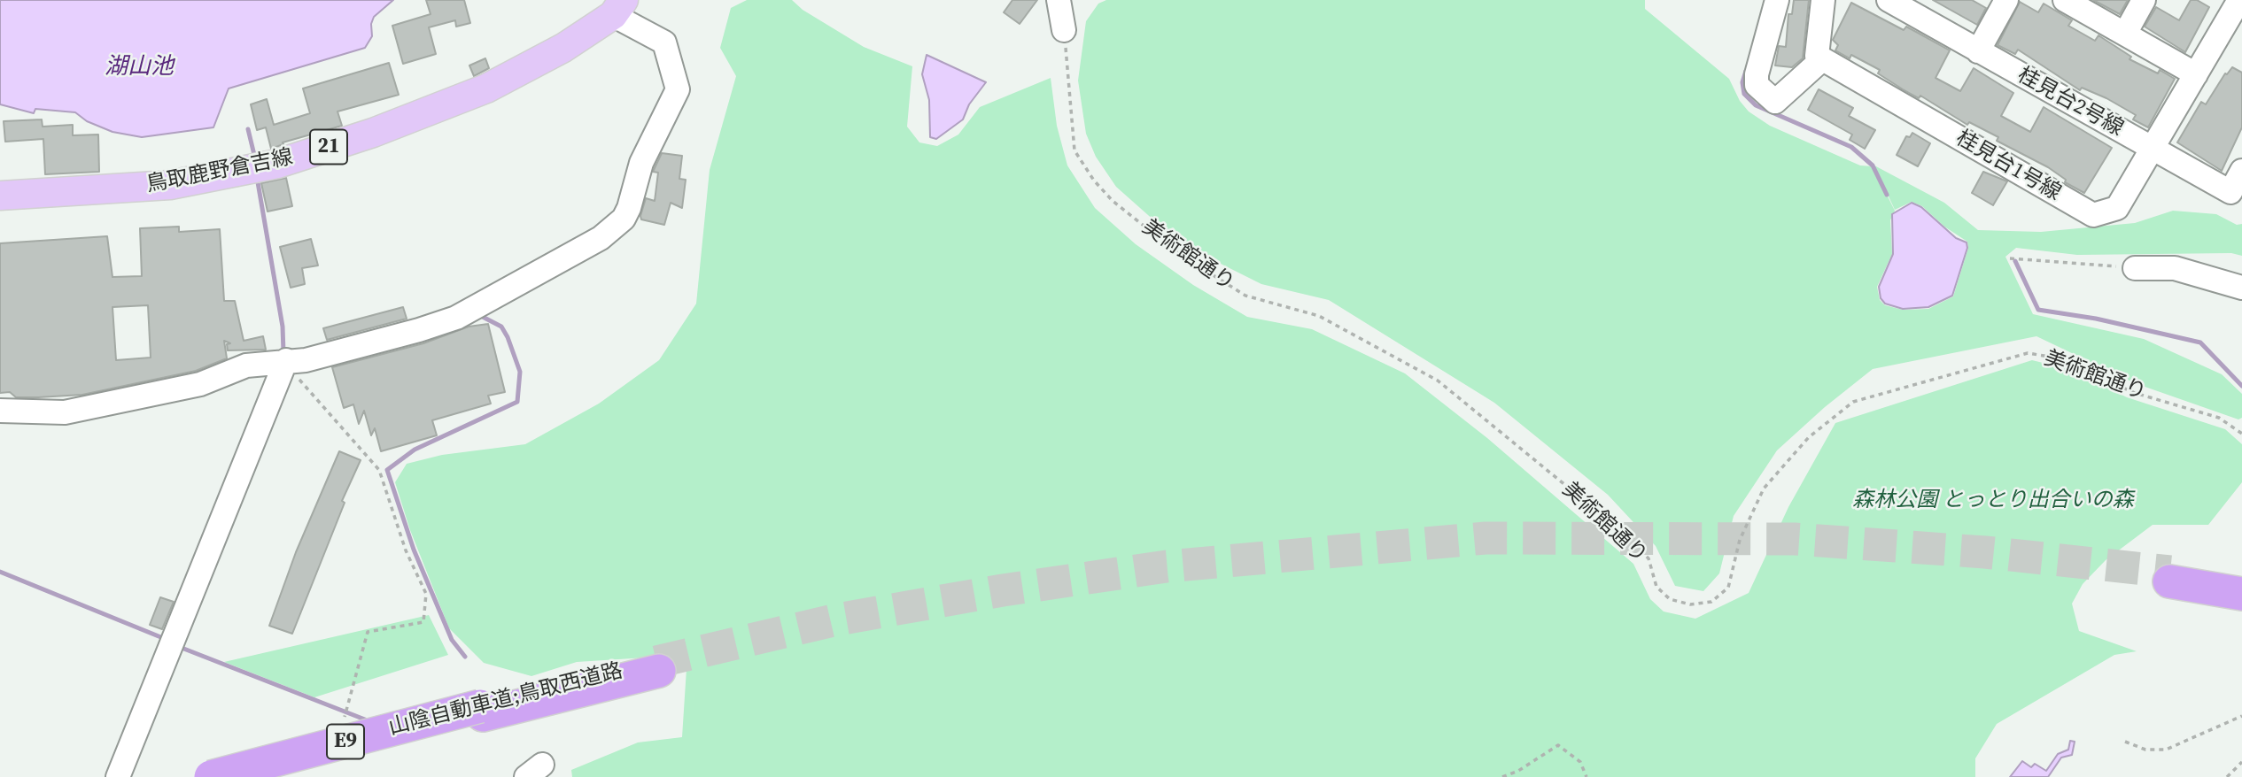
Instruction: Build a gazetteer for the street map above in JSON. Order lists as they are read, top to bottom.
{
  "streets": {
    "highway": ["山陰自動車道;鳥取西道路", "E9"],
    "main road": ["21", "鳥取鹿野倉吉線"],
    "street": ["桂見台2号線", "桂見台1号線"],
    "path": ["美術館通り"]
  },
  "crossings": [
    ["桂見台2号線", "桂見台1号線"]
  ],
  "water": ["湖山池"],
  "parks": ["森林公園 とっとり出合いの森"]
}
